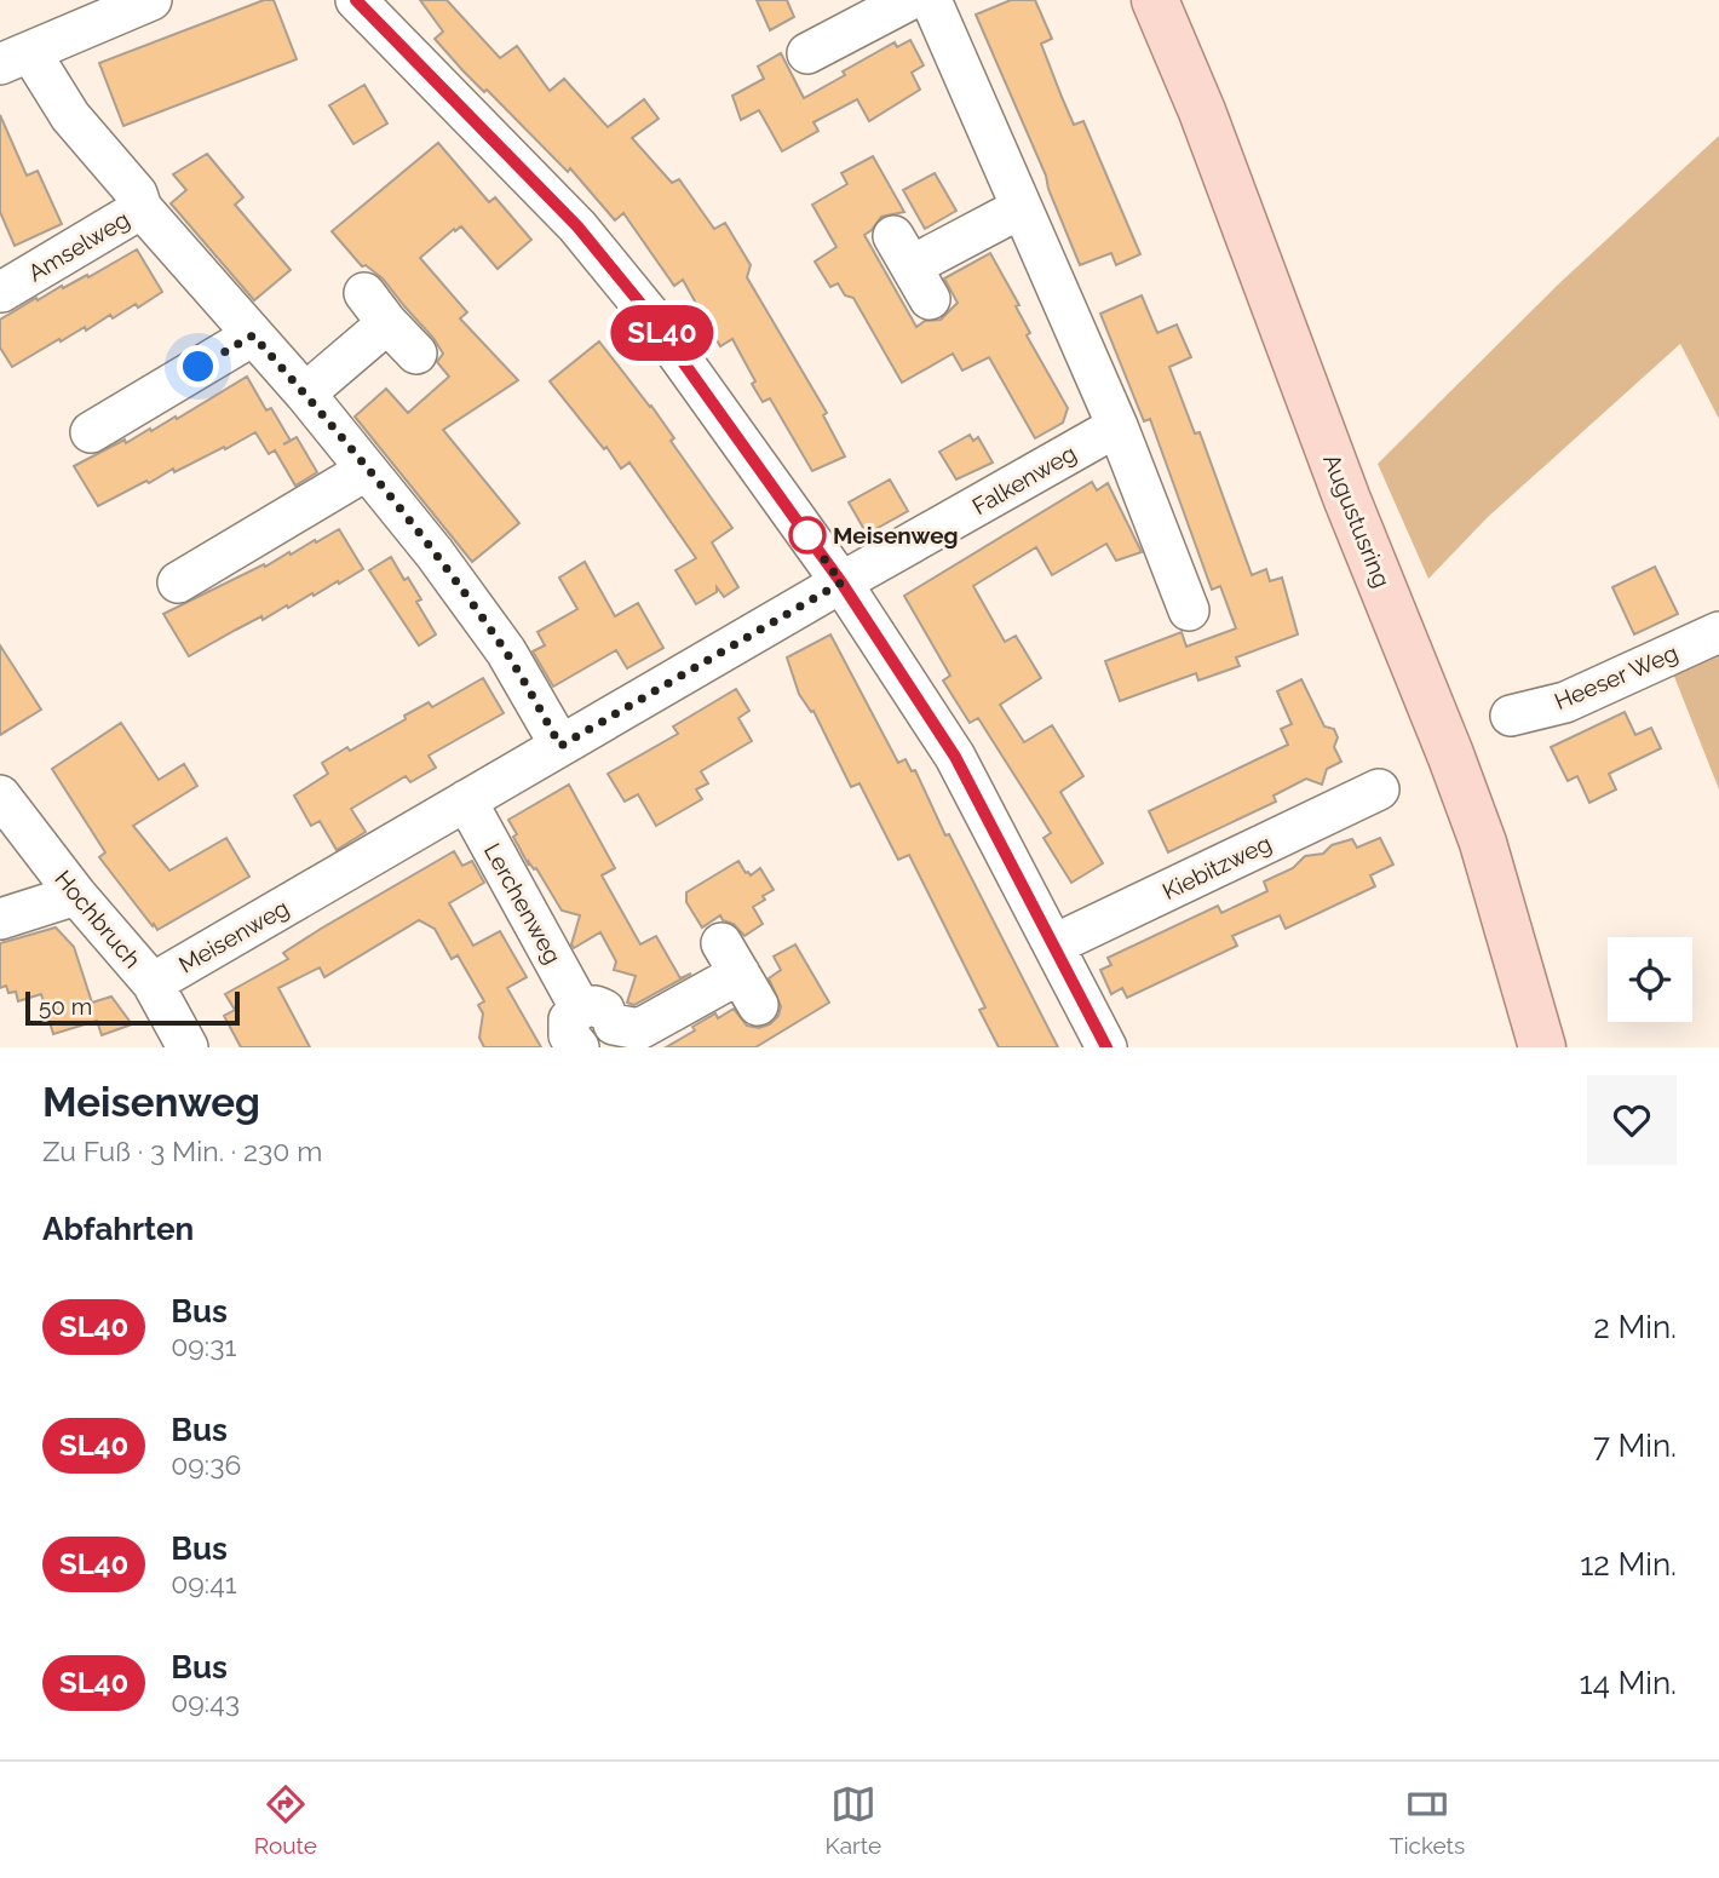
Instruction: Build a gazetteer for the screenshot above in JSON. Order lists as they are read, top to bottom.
{
  "streets": {
    "main road": ["Augustusring"],
    "street": [
      "Amselweg",
      "Falkenweg",
      "Heeser Weg",
      "Kiebitzweg",
      "Lerchenweg",
      "Hochbruch",
      "Meisenweg"
    ]
  },
  "crossings": [
    ["Amselweg", "Meisenweg"],
    ["Falkenweg", "Meisenweg"],
    ["Lerchenweg", "Meisenweg"],
    ["Hochbruch", "Meisenweg"]
  ],
  "places": ["Meisenweg"],
  "lines": ["bus line SL40"],
  "scale_bar": "50 m",
  "page": {
    "on_map": "SL40",
    "scale": "50 m",
    "heading": [
      ["Meisenweg", "Zu Fuß · 3 Min. · 230 m"],
      "Abfahrten"
    ],
    "list": [
      {
        "mark": "SL40",
        "name": "Bus",
        "note": "09:31",
        "value": "2 Min."
      },
      {
        "mark": "SL40",
        "name": "Bus",
        "note": "09:36",
        "value": "7 Min."
      },
      {
        "mark": "SL40",
        "name": "Bus",
        "note": "09:41",
        "value": "12 Min."
      },
      {
        "mark": "SL40",
        "name": "Bus",
        "note": "09:43",
        "value": "14 Min."
      }
    ],
    "tabs": ["Route", "Karte", "Tickets"]
  }
}
